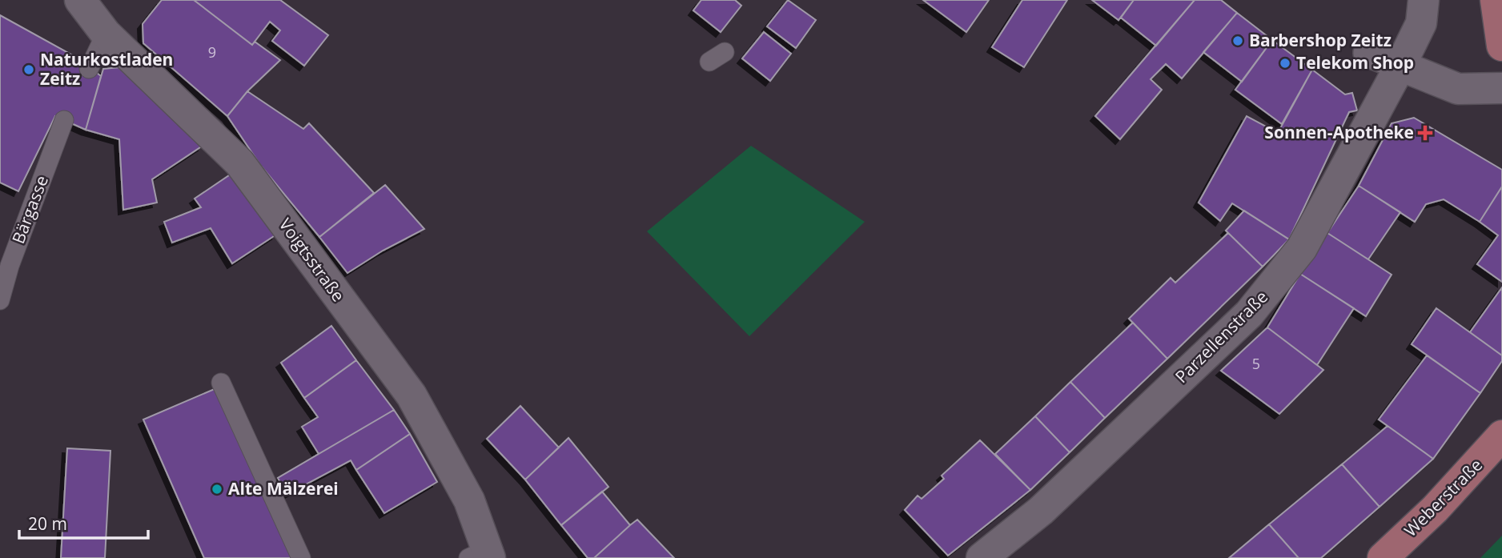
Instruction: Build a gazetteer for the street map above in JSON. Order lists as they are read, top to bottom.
{
  "streets": {
    "main road": ["Weberstraße"],
    "street": ["Voigtsstraße", "Parzellenstraße"],
    "lane": ["Bärgasse"]
  },
  "places": {
    "other": [
      "Barbershop Zeitz",
      "Telekom Shop",
      "Naturkostladen Zeitz",
      "Alte Mälzerei"
    ],
    "health": ["Sonnen-Apotheke"]
  },
  "house_numbers": ["9", "5"],
  "scale_bar": "20 m"
}
